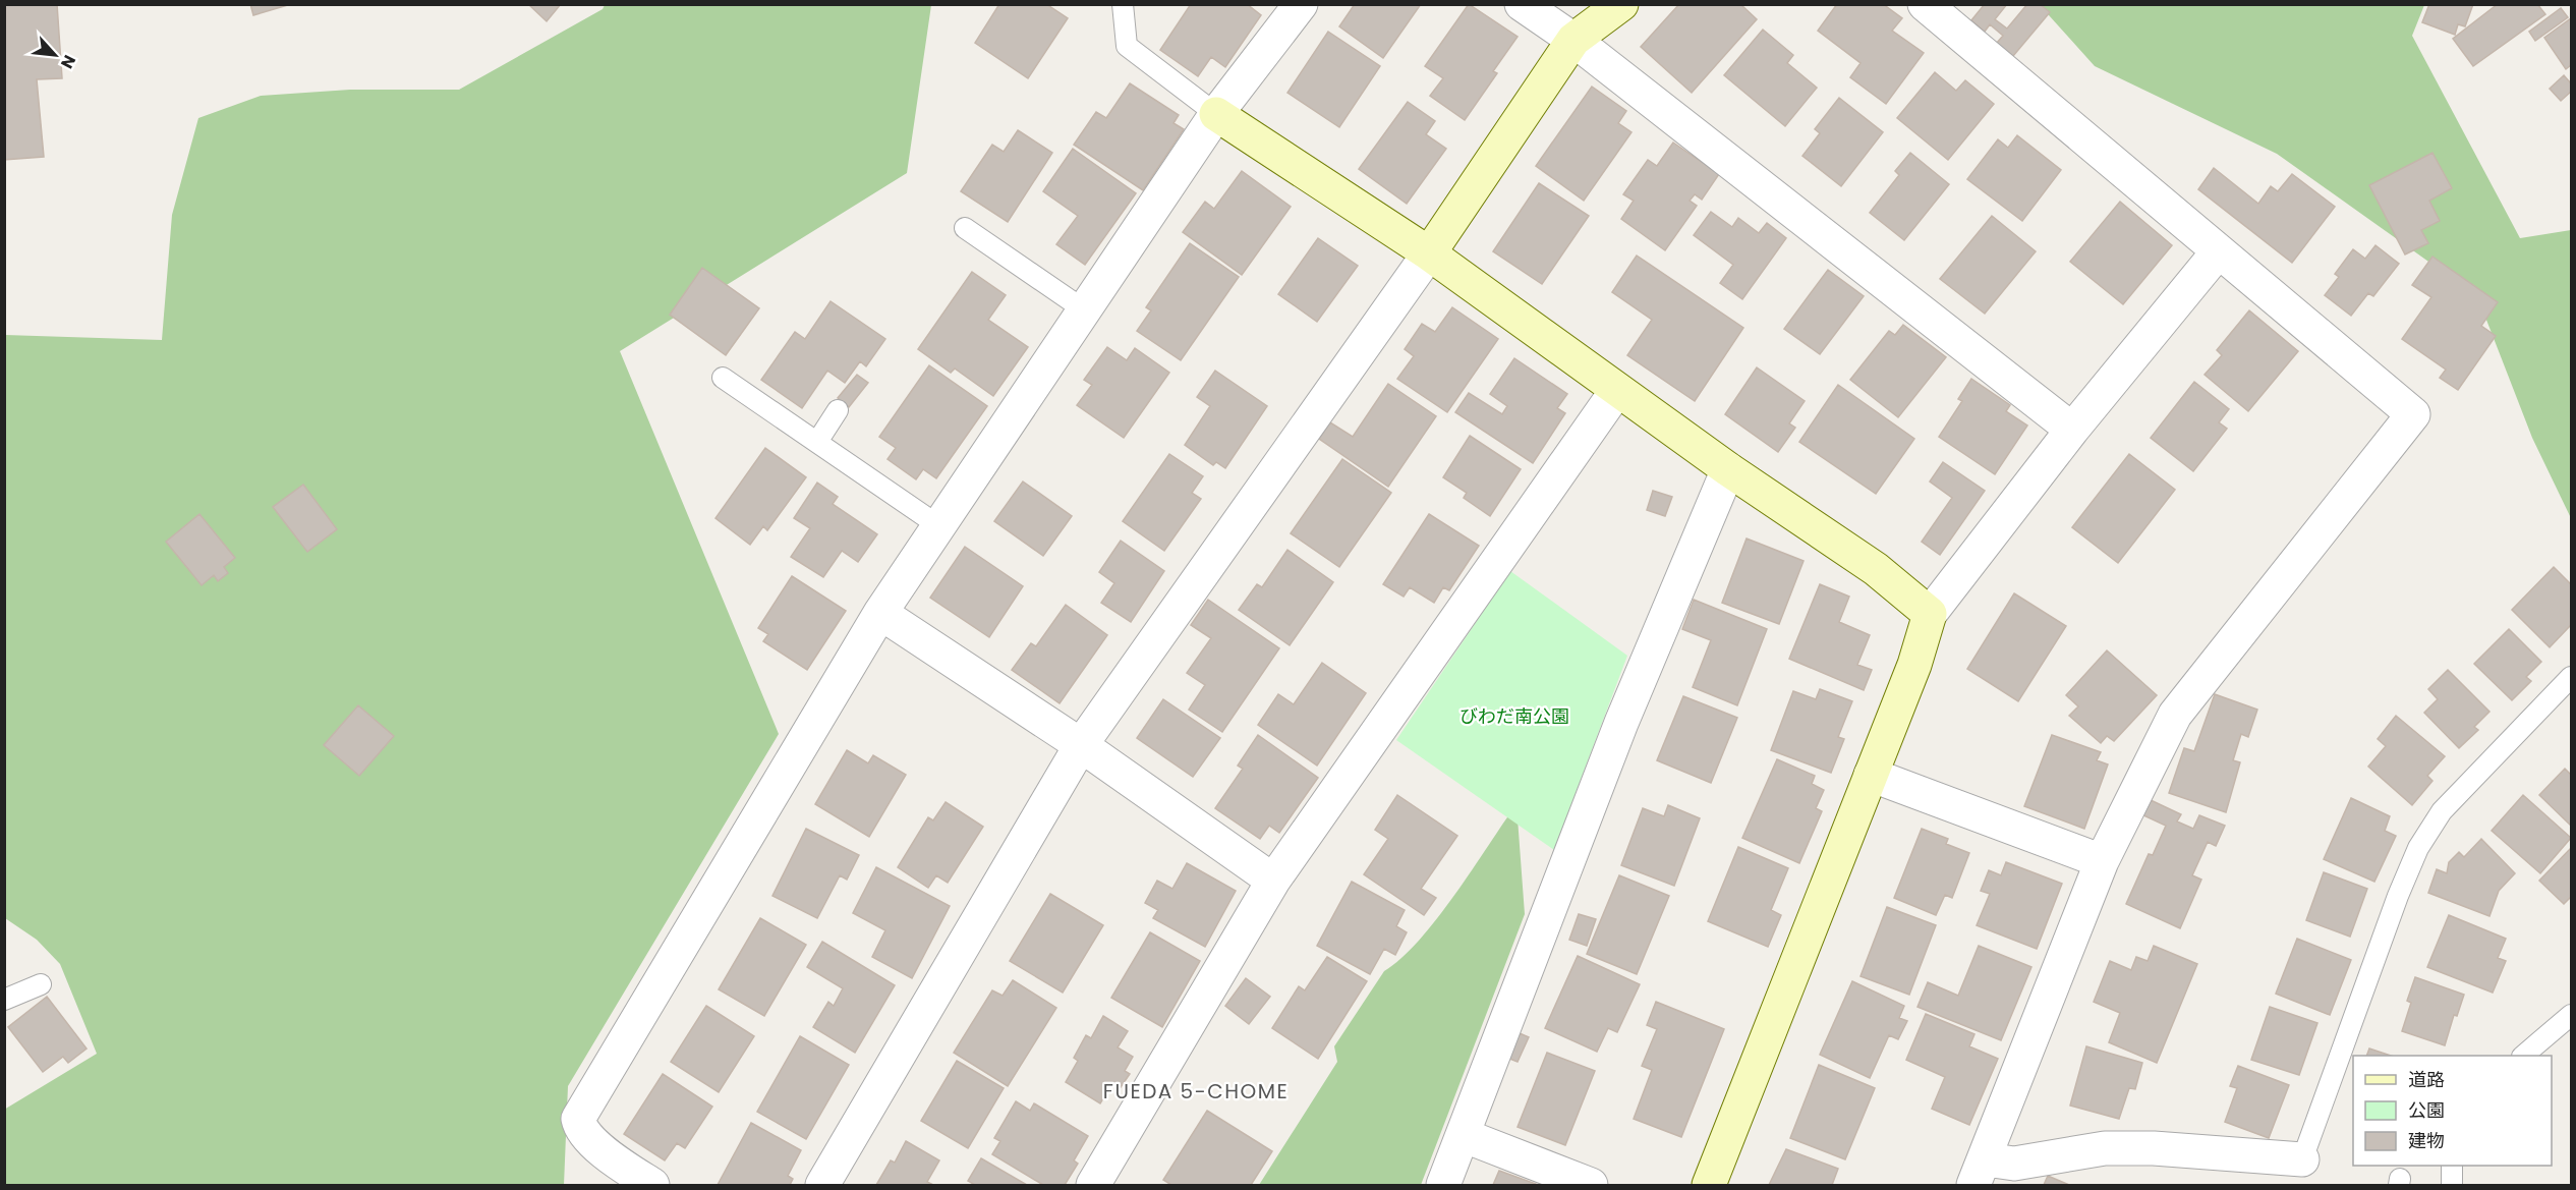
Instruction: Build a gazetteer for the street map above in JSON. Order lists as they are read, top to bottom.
{
  "districts": ["FUEDA 5-CHOME"],
  "parks": ["びわだ南公園"],
  "legend": ["道路", "公園", "建物"],
  "north": "bottom right"
}
